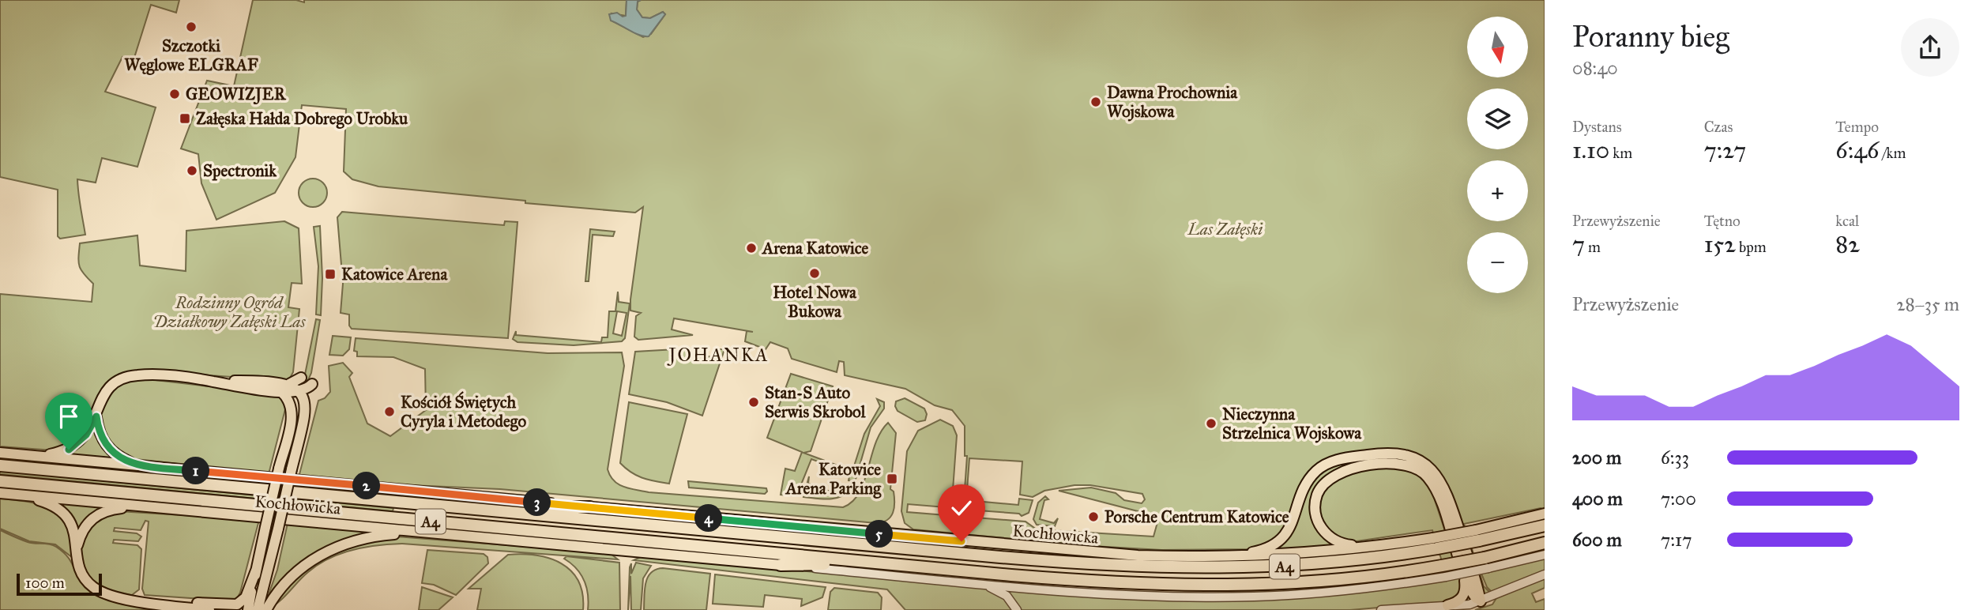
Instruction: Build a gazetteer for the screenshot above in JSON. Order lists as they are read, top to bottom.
{
  "streets": {
    "highway": ["A4"],
    "main road": ["Kochłowicka"]
  },
  "crossings": [
    ["Kochłowicka", "A4"]
  ],
  "districts": ["JOHANKA"],
  "parks": ["Las Załęski", "Rodzinny Ogród Działkowy Załęski Las"],
  "places": {
    "other": [
      "Szczotki Węglowe ELGRAF",
      "GEOWIZJER",
      "Dawna Prochownia Wojskowa",
      "Spectronik",
      "Arena Katowice",
      "Hotel Nowa Bukowa",
      "Stan-S Auto Serwis Skrobol",
      "Kościół Świętych Cyryla i Metodego",
      "Nieczynna Strzelnica Wojskowa",
      "Porsche Centrum Katowice"
    ],
    "transit": ["Załęska Hałda Dobrego Urobku", "Katowice Arena", "Katowice Arena Parking"]
  },
  "scale_bar": "100 m",
  "north": "bottom",
  "page": {
    "heading": ["Poranny bieg", "08:40"],
    "map_buttons": ["+", "−"],
    "stats": [
      ["Dystans", "1.10 km"],
      ["Czas", "7:27"],
      ["Tempo", "6:46 /km"],
      ["Przewyższenie", "7 m"],
      ["Tętno", "152 bpm"],
      ["kcal", "82"]
    ],
    "chart": ["Przewyższenie", "28–35 m"],
    "list": [
      {
        "name": "200 m",
        "note": "6:33"
      },
      {
        "name": "400 m",
        "note": "7:00"
      },
      {
        "name": "600 m",
        "note": "7:17"
      }
    ],
    "pins": [
      "1",
      "2",
      "3",
      "4",
      "5"
    ],
    "scale": "100 m"
  }
}
